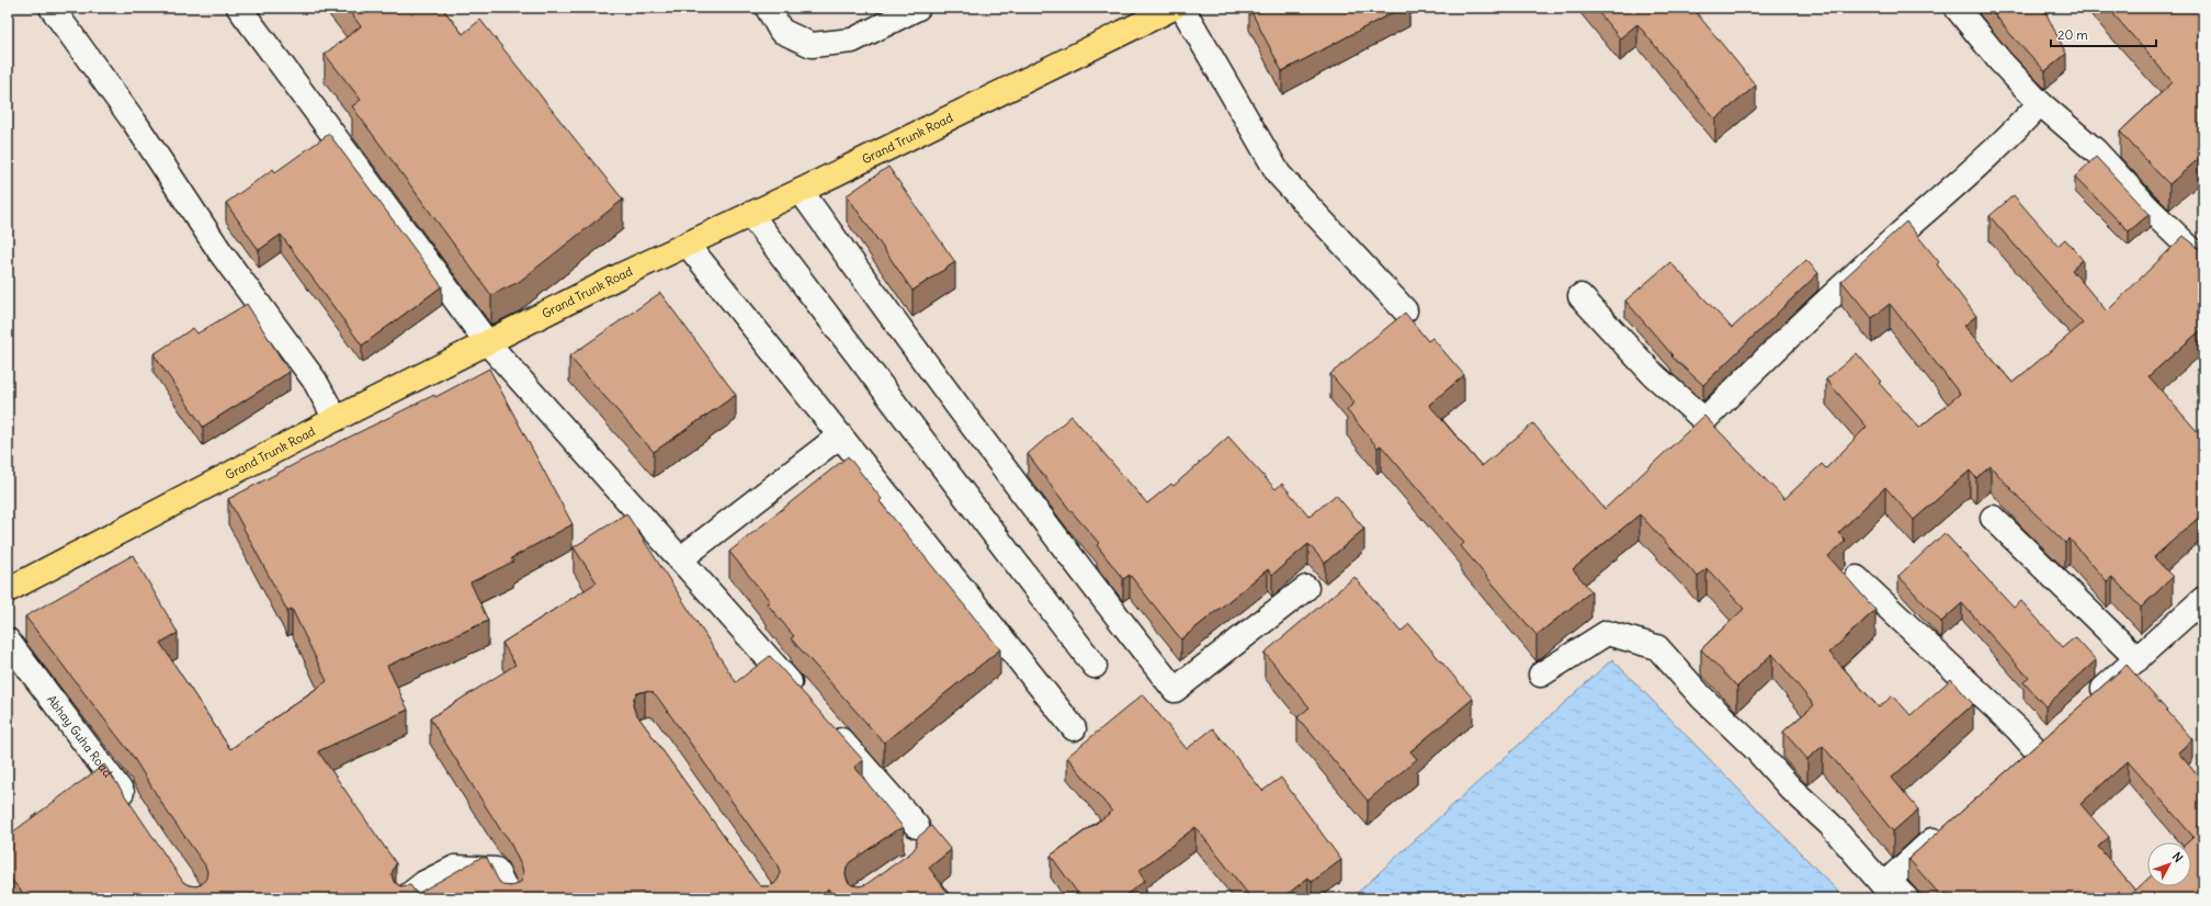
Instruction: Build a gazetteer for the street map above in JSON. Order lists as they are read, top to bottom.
{
  "streets": {
    "main road": ["Grand Trunk Road"],
    "street": ["Abhay Guha Road"]
  },
  "scale_bar": "20 m",
  "north": "top right"
}
